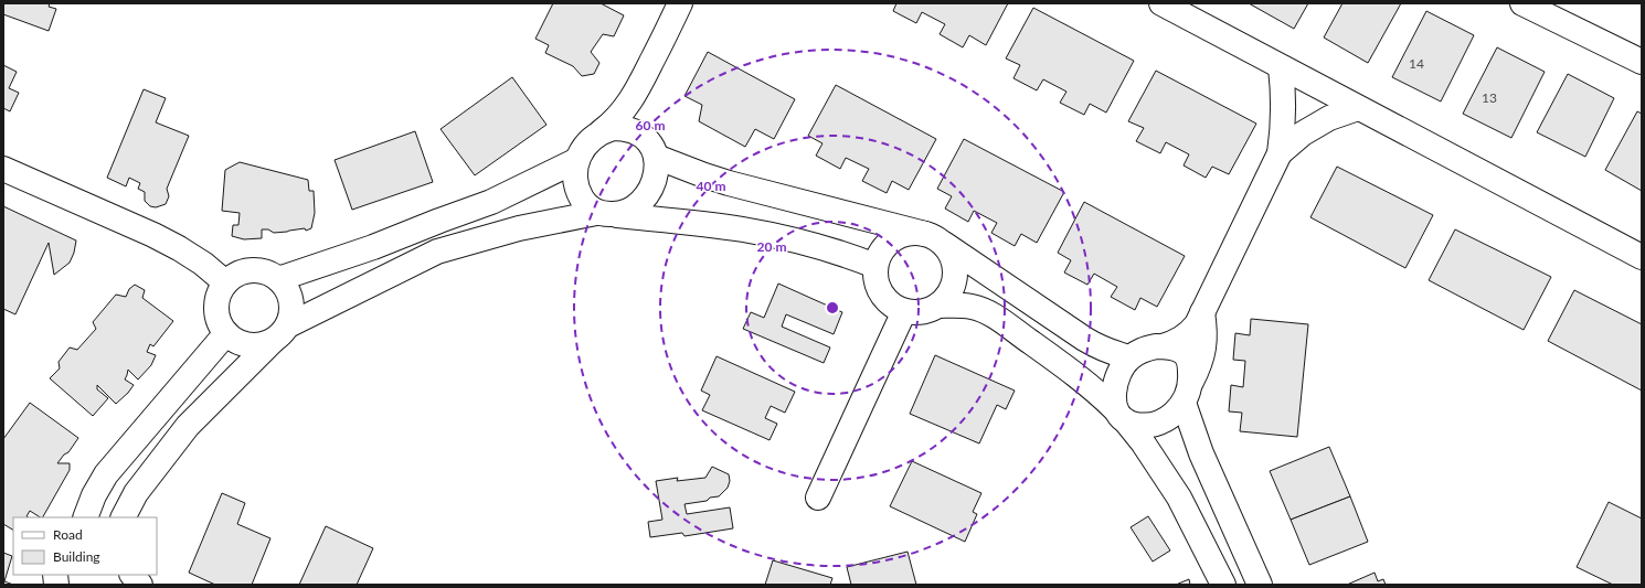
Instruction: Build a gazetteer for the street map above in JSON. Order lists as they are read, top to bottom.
{
  "house_numbers": ["14", "13"],
  "legend": ["Road", "Building"],
  "rings": ["60 m", "40 m", "20 m"]
}
